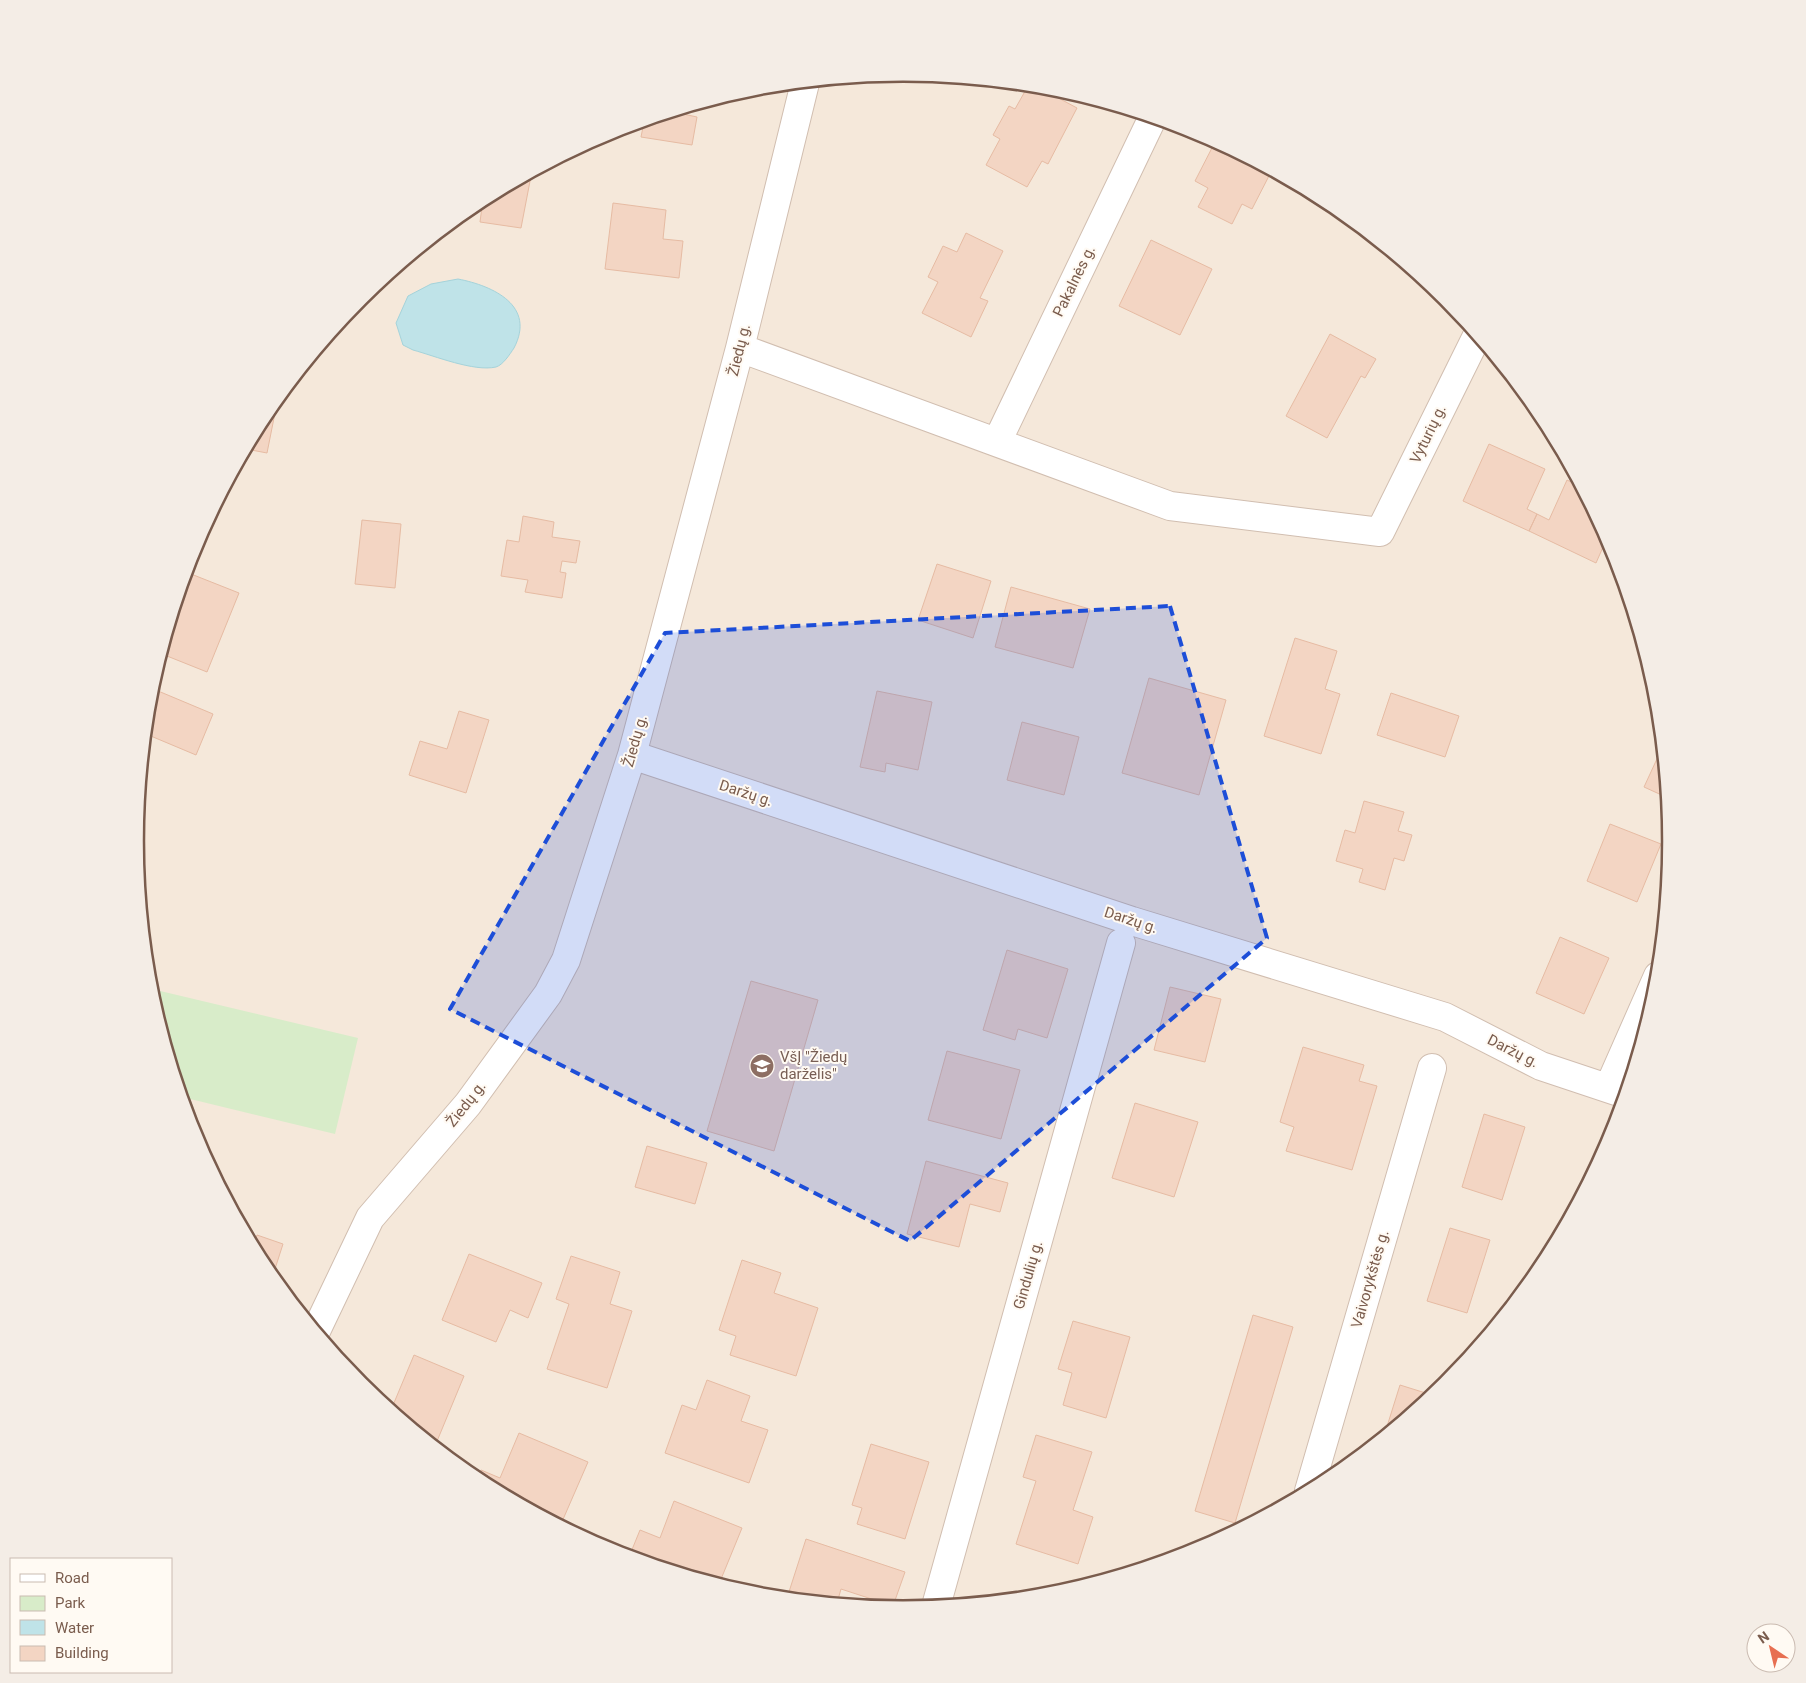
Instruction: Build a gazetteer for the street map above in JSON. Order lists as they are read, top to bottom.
{
  "streets": {
    "street": [
      "Pakalnės g.",
      "Žiedų g.",
      "Vyturių g.",
      "Daržų g.",
      "Gindulių g.",
      "Vaivorykštės g."
    ]
  },
  "crossings": [
    ["Pakalnės g.", "Vyturių g."],
    ["Žiedų g.", "Daržų g."]
  ],
  "places": {
    "school or university": ["VšĮ \"Žiedų darželis\""]
  },
  "legend": [
    "Road",
    "Park",
    "Water",
    "Building"
  ],
  "north": "top left"
}
